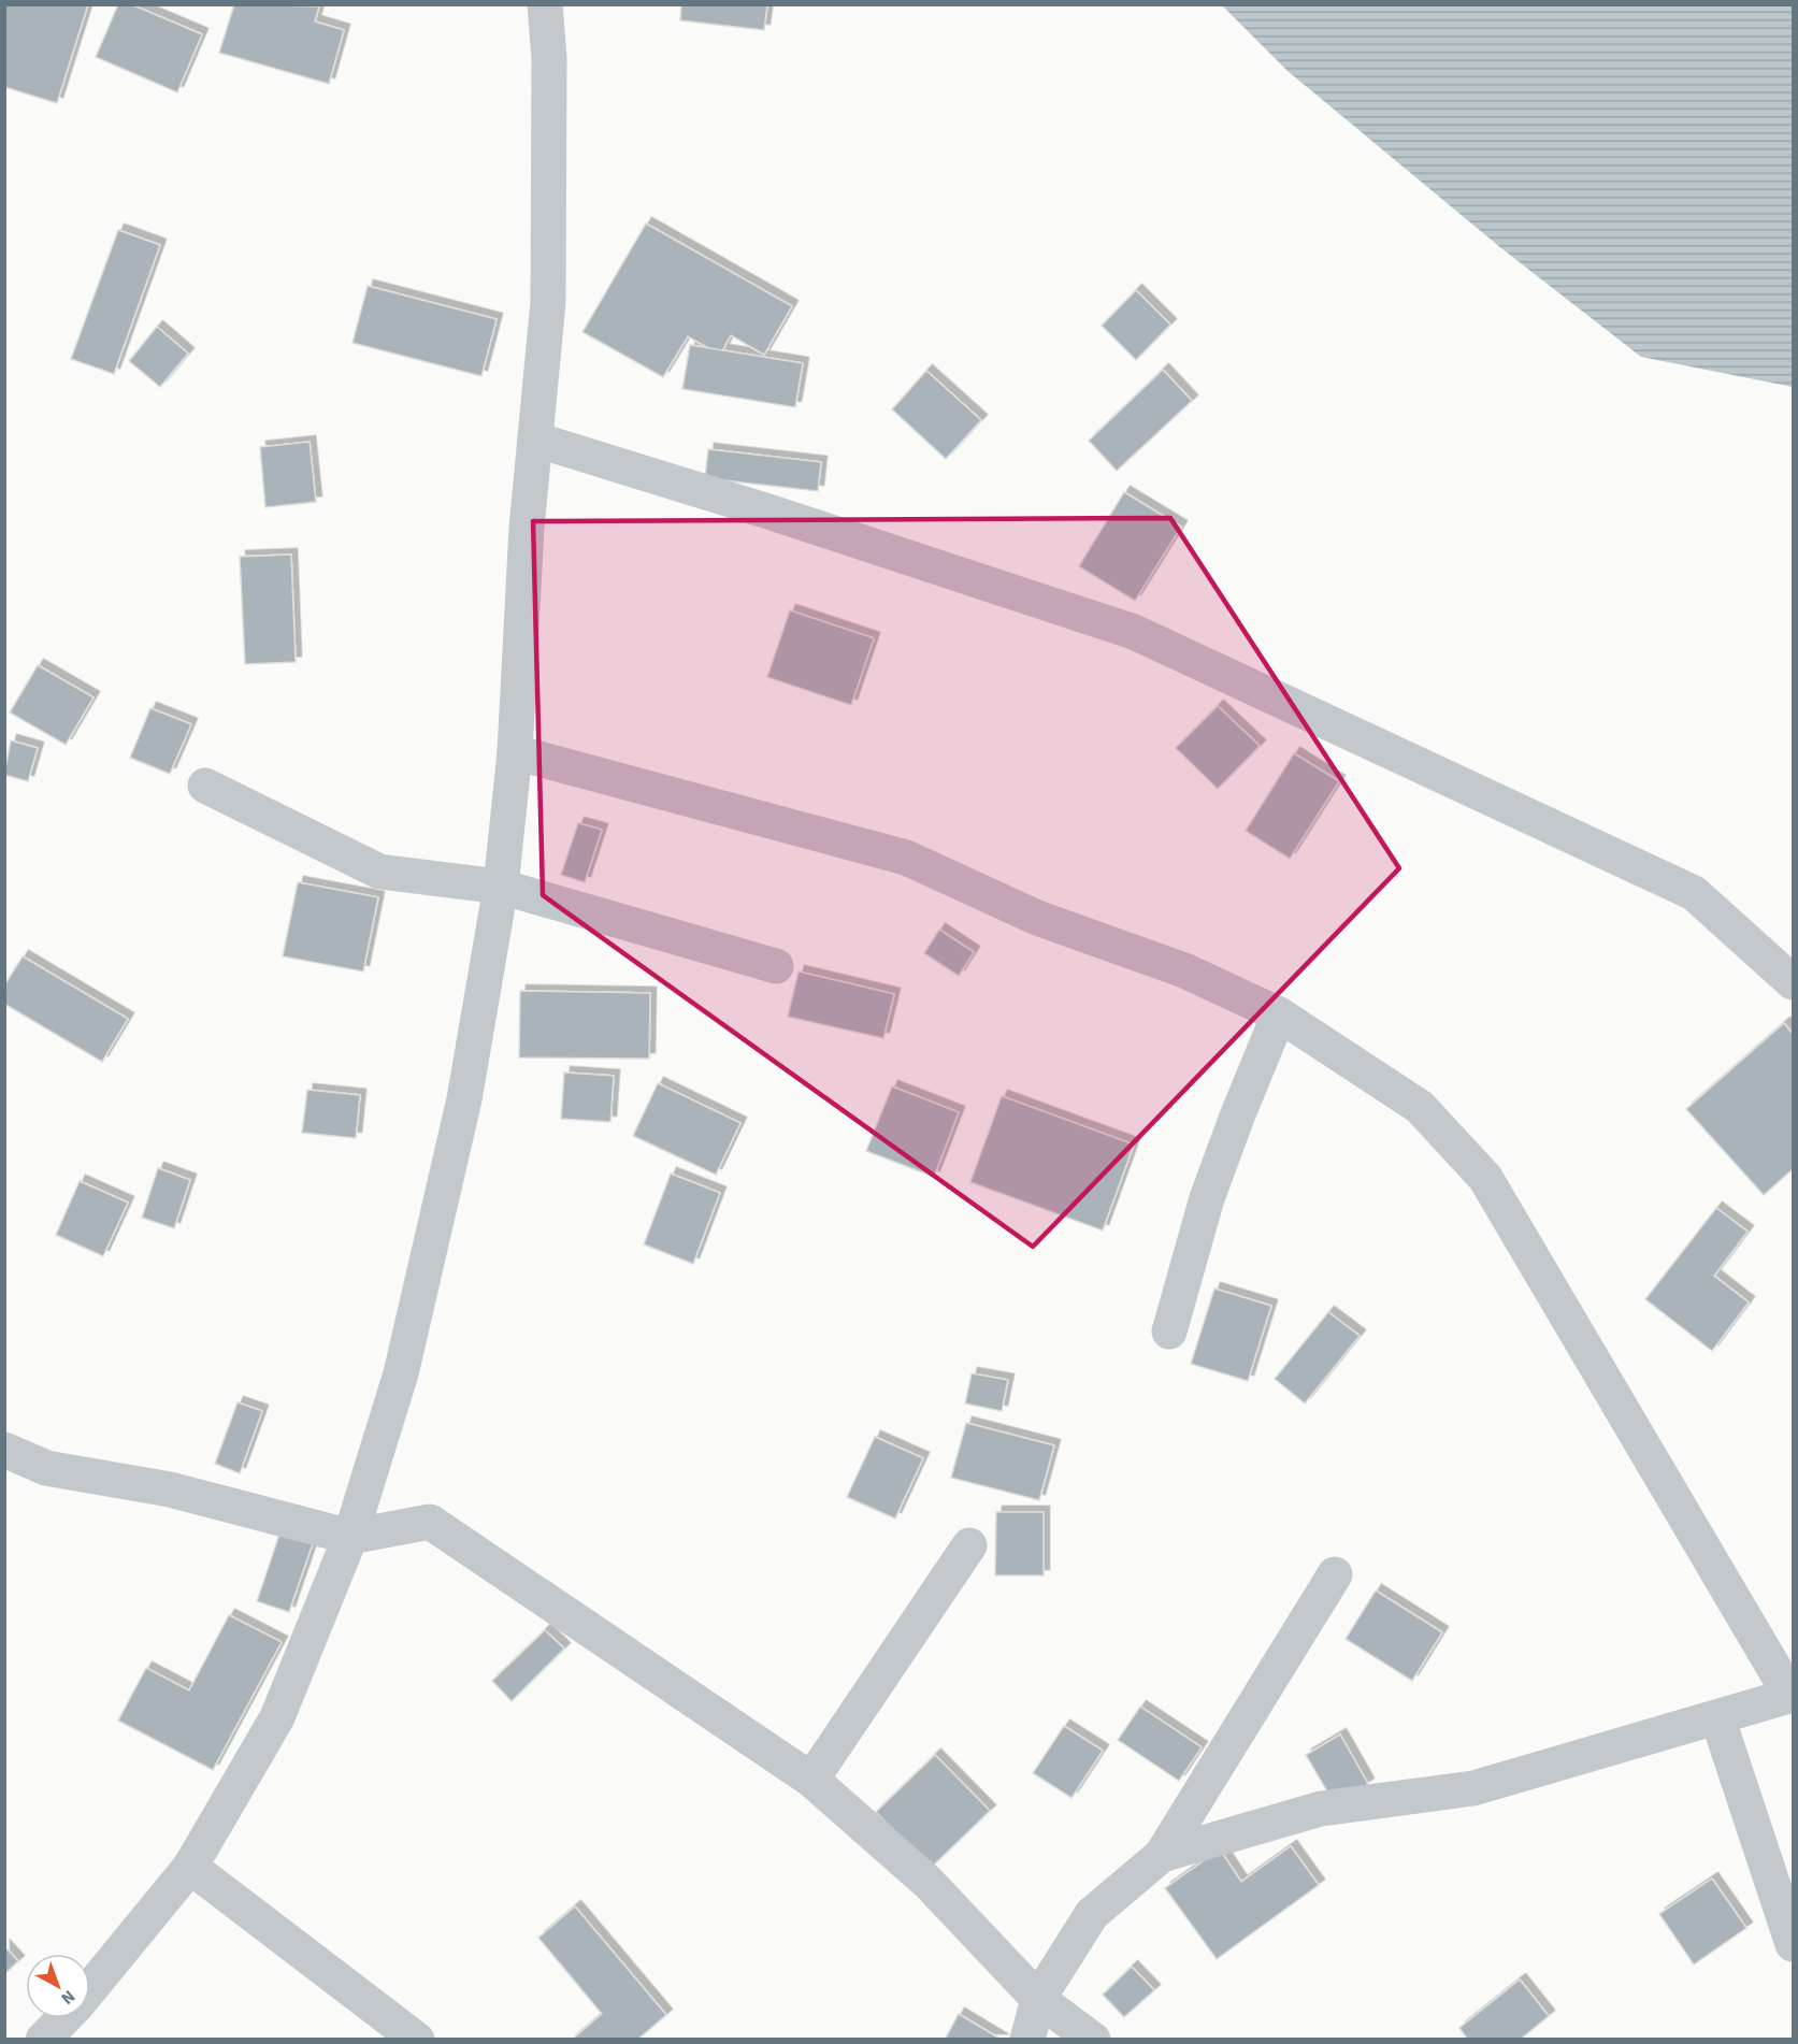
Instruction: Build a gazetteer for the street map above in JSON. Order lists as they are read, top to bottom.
{
  "north": "bottom right"
}
